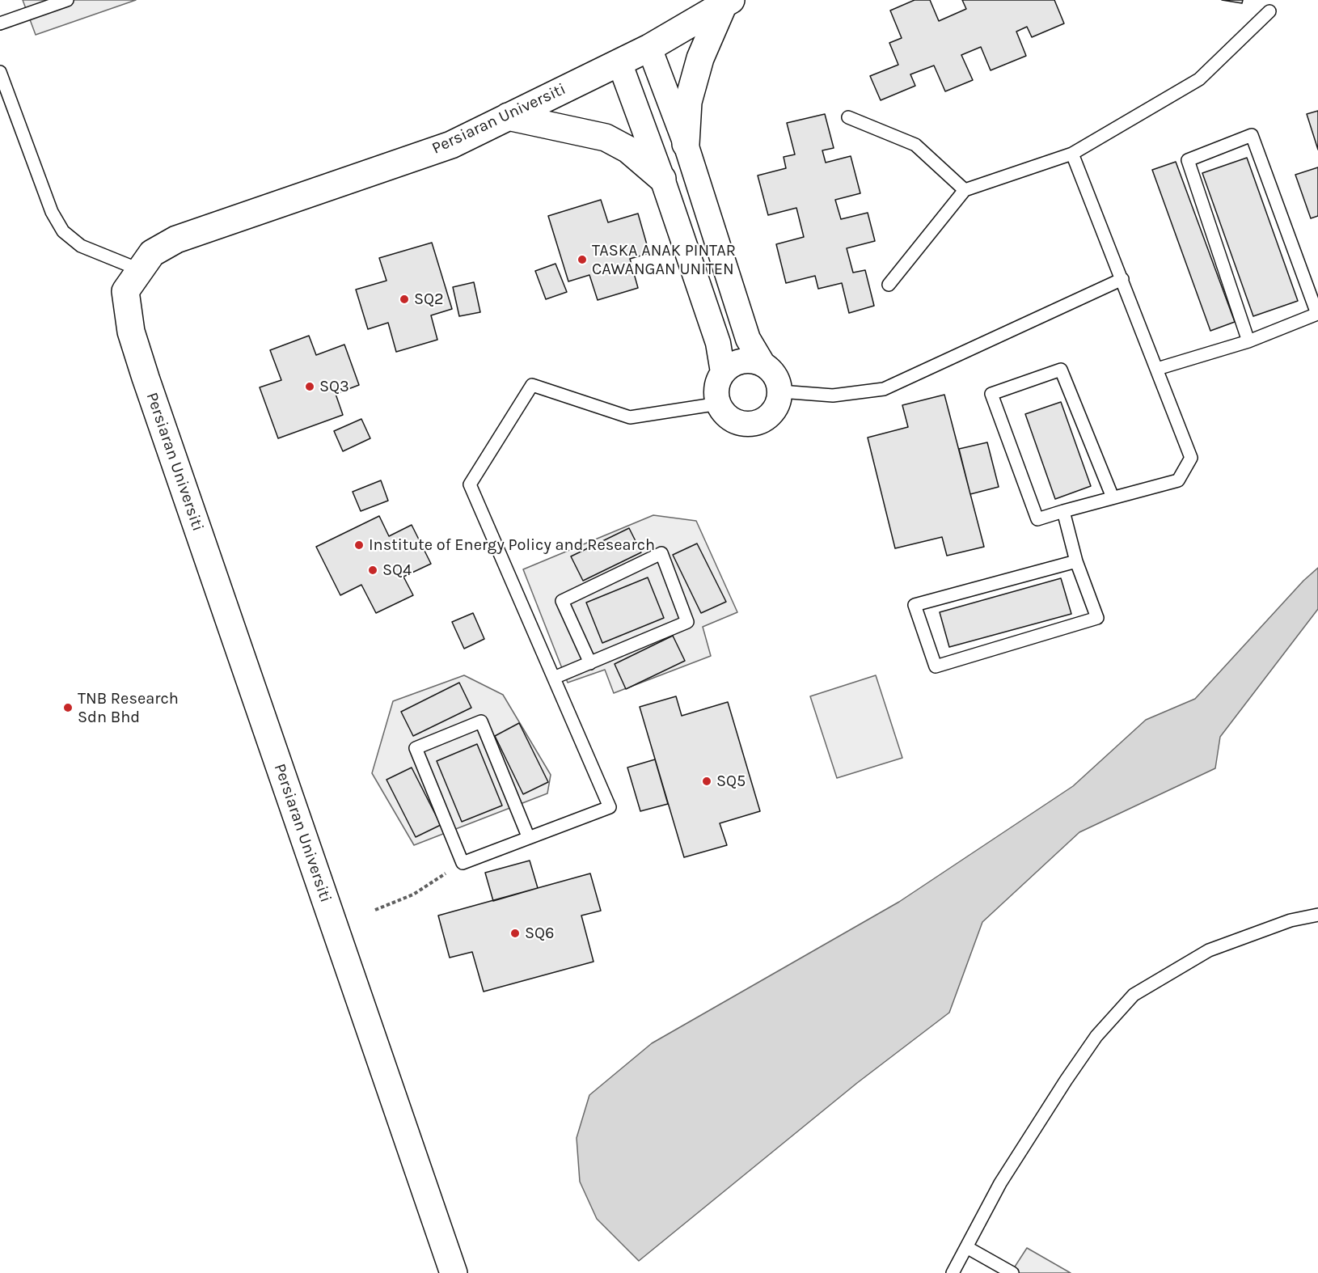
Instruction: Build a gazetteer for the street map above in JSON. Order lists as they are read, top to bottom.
{
  "streets": {
    "street": ["Persiaran Universiti"]
  },
  "places": [
    "TASKA ANAK PINTAR CAWANGAN UNITEN",
    "SQ2",
    "SQ3",
    "Institute of Energy Policy and Research",
    "SQ4",
    "TNB Research Sdn Bhd",
    "SQ5",
    "SQ6"
  ]
}
